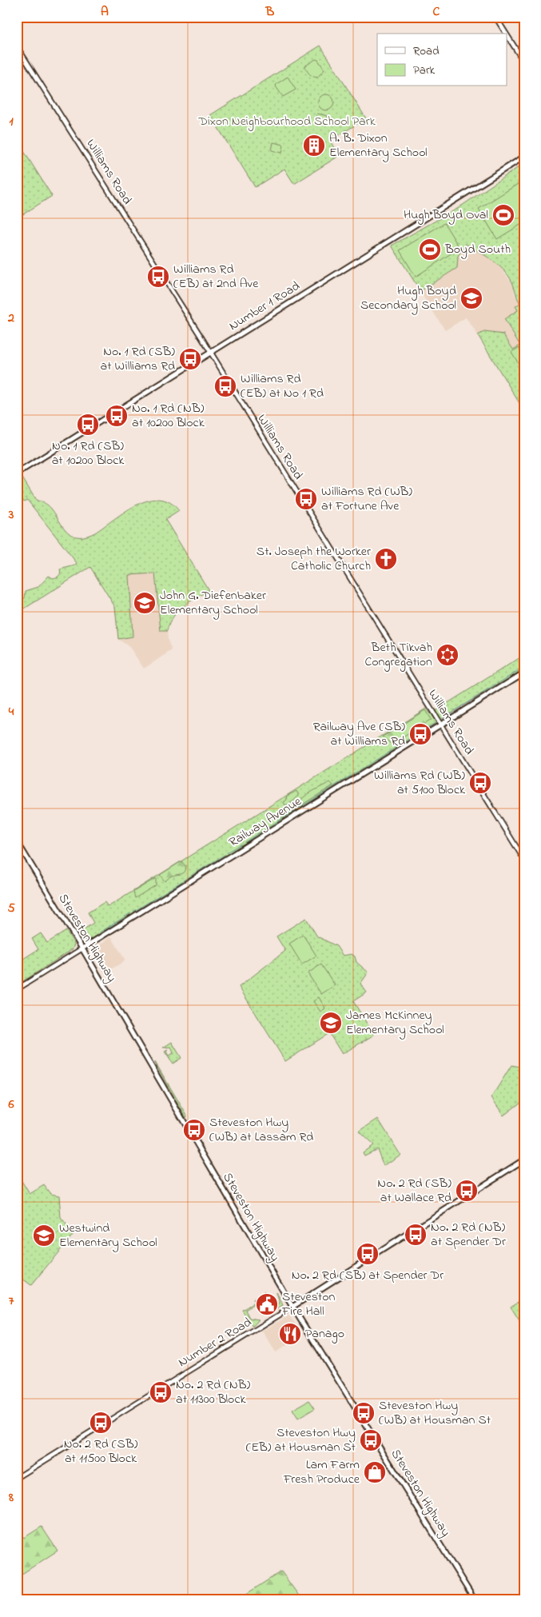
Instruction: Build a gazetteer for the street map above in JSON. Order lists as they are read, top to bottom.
{
  "streets": {
    "main road": [
      "Number 1 Road",
      "Railway Avenue",
      "Steveston Highway",
      "Number 2 Road"
    ],
    "street": ["Williams Road"]
  },
  "crossings": [
    ["Williams Road", "Number 1 Road"],
    ["Williams Road", "Railway Avenue"],
    ["Railway Avenue", "Steveston Highway"],
    ["Steveston Highway", "Number 2 Road"]
  ],
  "parks": ["Dixon Neighbourhood School Park"],
  "places": {
    "building": ["A. B. Dixon Elementary School"],
    "sports": ["Hugh Boyd Oval", "Boyd South"],
    "bus stop": [
      "Williams Rd (EB) at 2nd Ave",
      "No. 1 Rd (SB) at Williams Rd",
      "Williams Rd (EB) at No 1 Rd",
      "No. 1 Rd (NB) at 10200 Block",
      "No. 1 Rd (SB) at 10200 Block",
      "Williams Rd (WB) at Fortune Ave",
      "Railway Ave (SB) at Williams Rd",
      "Williams Rd (WB) at 5100 Block",
      "Steveston Hwy (WB) at Lassam Rd",
      "No. 2 Rd (SB) at Wallace Rd",
      "No. 2 Rd (NB) at Spender Dr",
      "No. 2 Rd (SB) at Spender Dr",
      "No. 2 Rd (NB) at 11300 Block",
      "Steveston Hwy (WB) at Housman St",
      "No. 2 Rd (SB) at 11500 Block",
      "Steveston Hwy (EB) at Housman St"
    ],
    "school or university": [
      "Hugh Boyd Secondary School",
      "John G. Diefenbaker Elementary School",
      "James McKinney Elementary School",
      "Westwind Elementary School"
    ],
    "church": ["St. Joseph the Worker Catholic Church"],
    "synagogue": ["Beth Tikvah Congregation"],
    "public building": ["Steveston Fire Hall"],
    "restaurant": ["Panago"],
    "shop": ["Lam Farm Fresh Produce"]
  },
  "legend": ["Road", "Park"],
  "grid": {
    "columns": ["A", "B", "C"],
    "rows": [
      "1",
      "2",
      "3",
      "4",
      "5",
      "6",
      "7",
      "8"
    ]
  }
}
